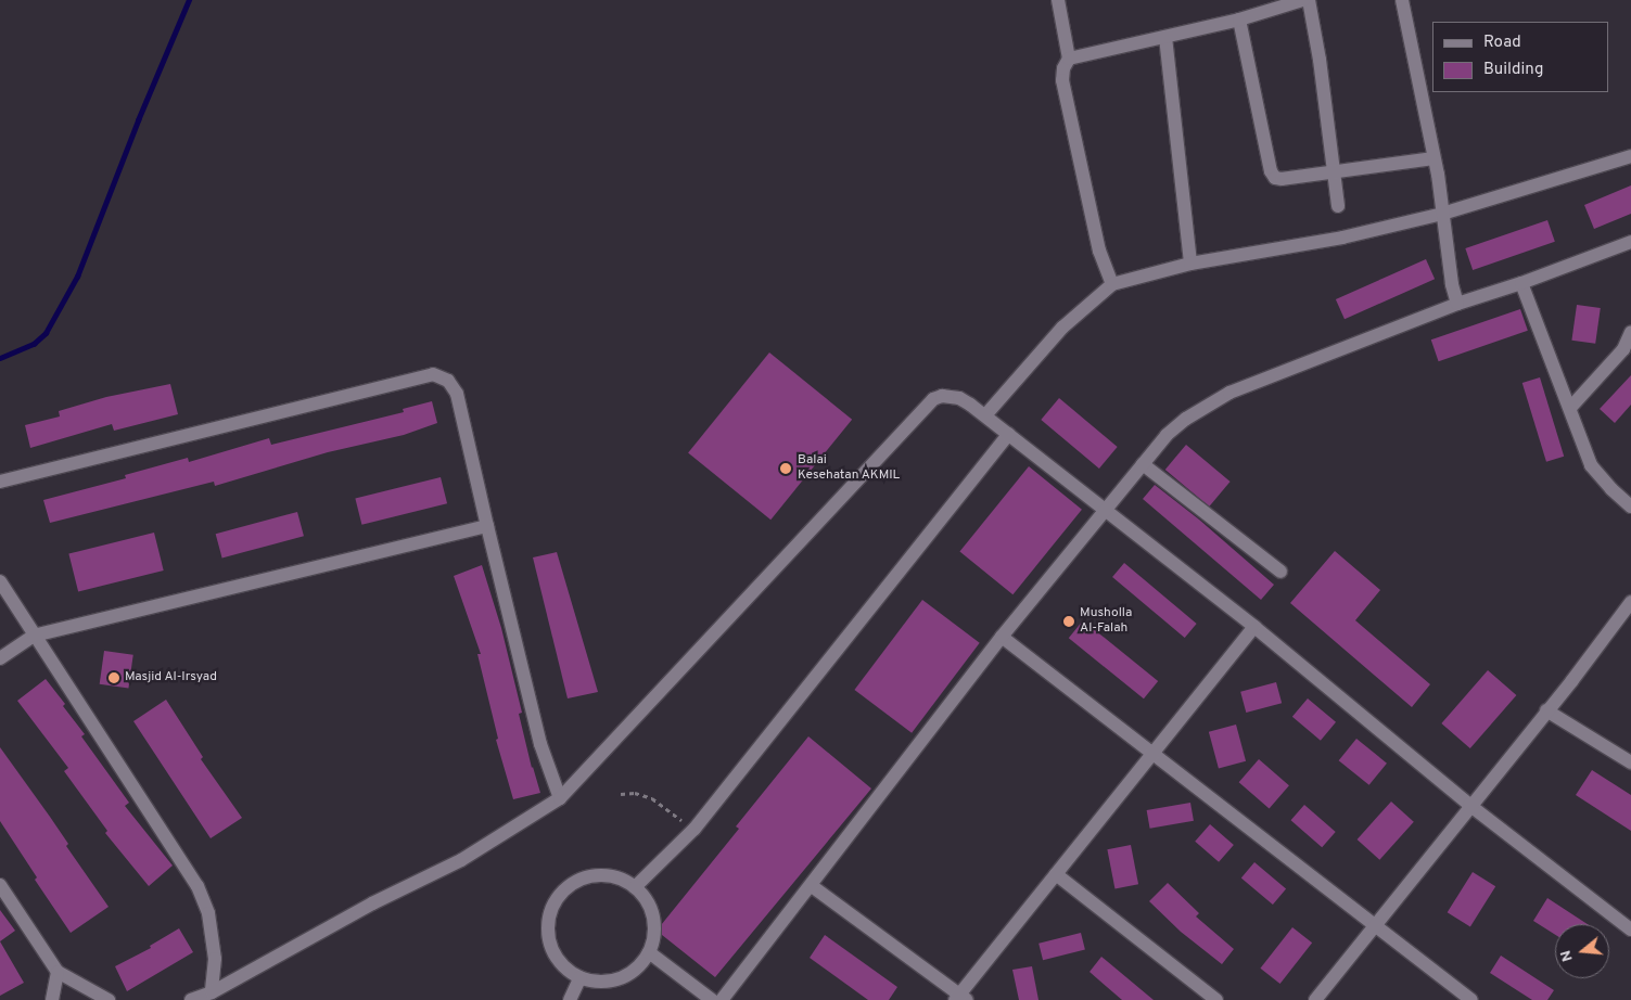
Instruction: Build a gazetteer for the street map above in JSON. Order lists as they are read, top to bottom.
{
  "places": ["Balai Kesehatan AKMIL", "Musholla Al-Falah", "Masjid Al-Irsyad"],
  "legend": ["Road", "Building"],
  "north": "left"
}
